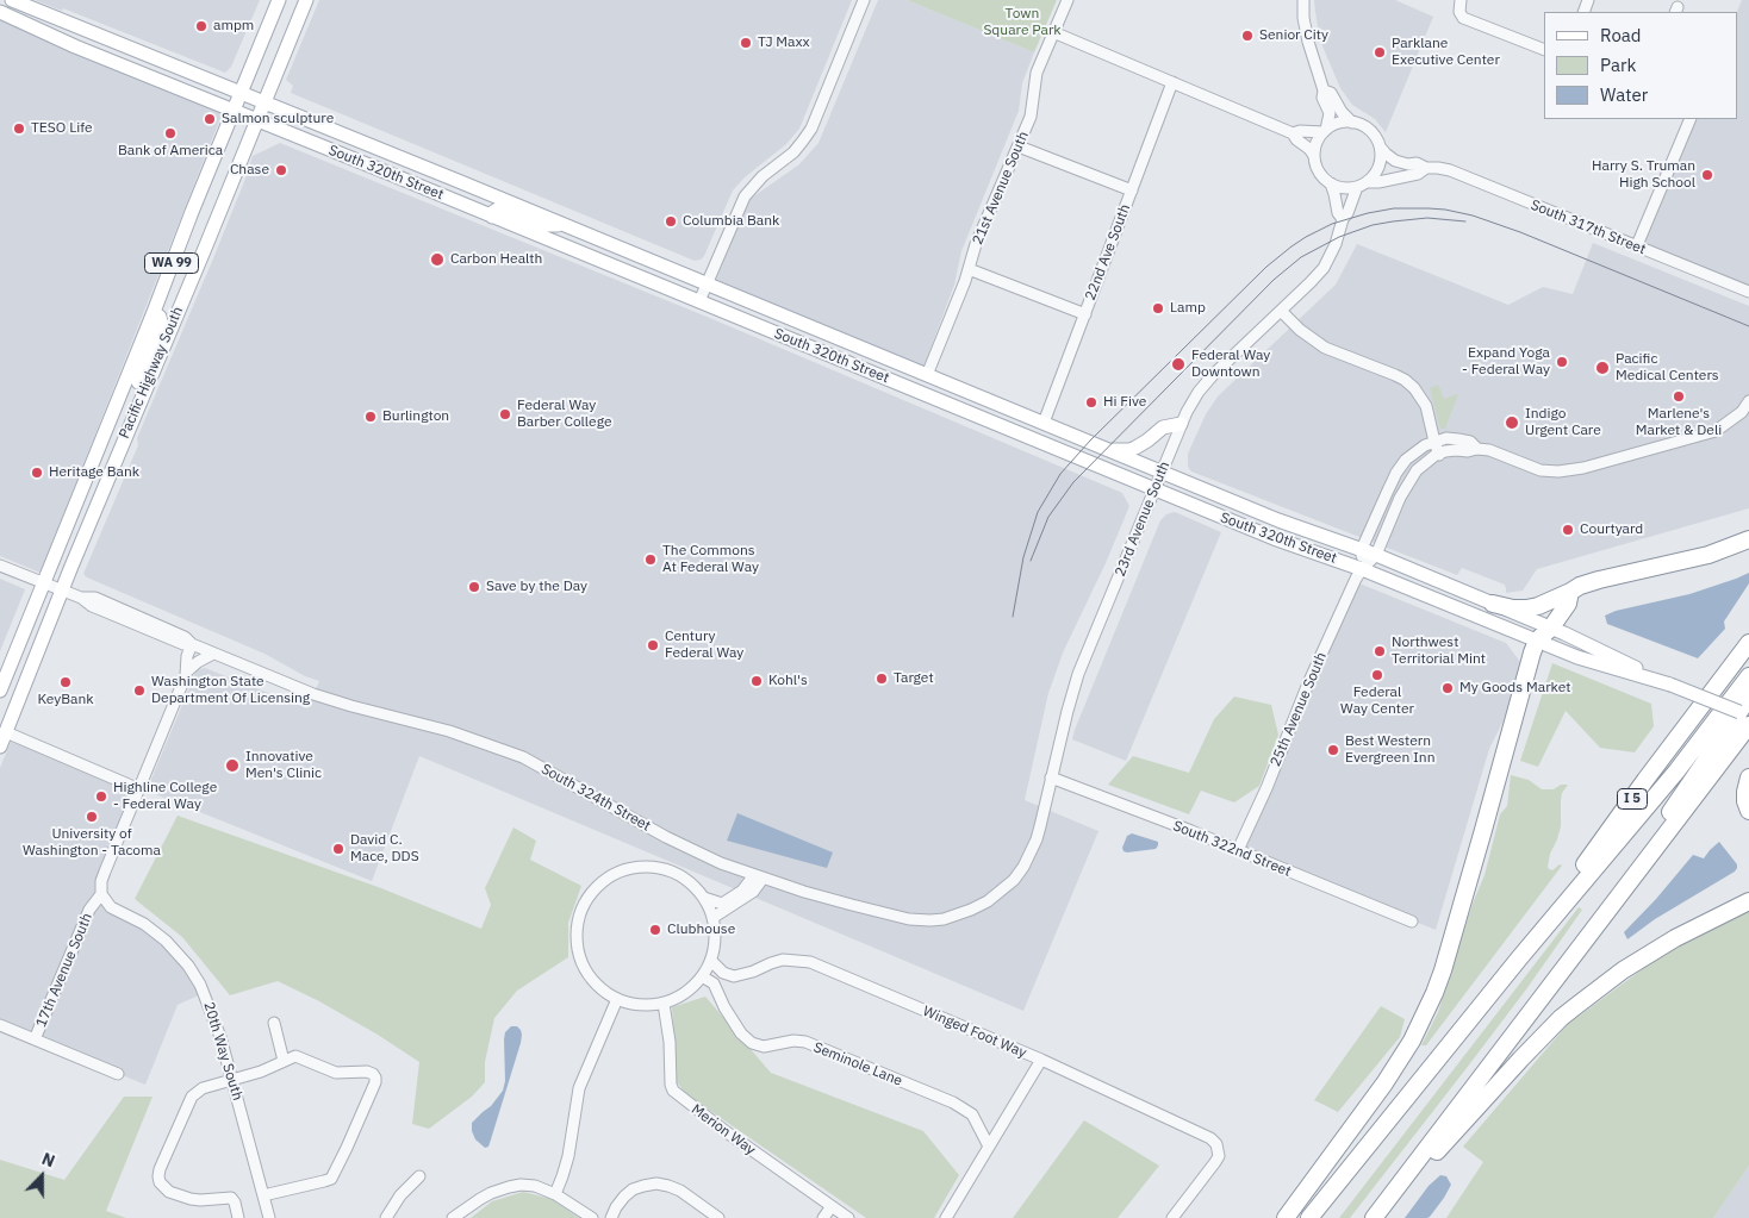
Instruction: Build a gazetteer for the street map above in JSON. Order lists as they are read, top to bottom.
{
  "streets": {
    "highway": ["I 5"],
    "main road": ["South 320th Street", "WA 99", "Pacific Highway South"],
    "street": [
      "21st Avenue South",
      "South 317th Street",
      "22nd Ave South",
      "23rd Avenue South",
      "25th Avenue South",
      "South 324th Street",
      "South 322nd Street",
      "17th Avenue South",
      "Winged Foot Way",
      "20th Way South",
      "Seminole Lane",
      "Merion Way"
    ]
  },
  "crossings": [
    ["South 320th Street", "21st Avenue South"],
    ["South 320th Street", "22nd Ave South"],
    ["South 320th Street", "Pacific Highway South"],
    ["South 320th Street", "23rd Avenue South"],
    ["South 320th Street", "25th Avenue South"],
    ["Pacific Highway South", "South 324th Street"],
    ["23rd Avenue South", "South 324th Street"],
    ["23rd Avenue South", "South 322nd Street"],
    ["25th Avenue South", "South 322nd Street"],
    ["South 324th Street", "17th Avenue South"],
    ["17th Avenue South", "20th Way South"],
    ["Winged Foot Way", "Seminole Lane"],
    ["Winged Foot Way", "Merion Way"]
  ],
  "parks": ["Town Square Park"],
  "places": [
    "ampm",
    "Senior City",
    "TJ Maxx",
    "Parklane Executive Center",
    "Salmon sculpture",
    "TESO Life",
    "Bank of America",
    "Chase",
    "Harry S. Truman High School",
    "Columbia Bank",
    "Carbon Health",
    "Lamp",
    "Expand Yoga - Federal Way",
    "Federal Way Downtown",
    "Pacific Medical Centers",
    "Marlene's Market & Deli",
    "Hi Five",
    "Federal Way Barber College",
    "Burlington",
    "Indigo Urgent Care",
    "Heritage Bank",
    "Courtyard",
    "The Commons At Federal Way",
    "Save by the Day",
    "Century Federal Way",
    "Northwest Territorial Mint",
    "Federal Way Center",
    "Target",
    "Kohl's",
    "KeyBank",
    "My Goods Market",
    "Washington State Department Of Licensing",
    "Best Western Evergreen Inn",
    "Innovative Men's Clinic",
    "Highline College - Federal Way",
    "University of Washington - Tacoma",
    "David C. Mace, DDS",
    "Clubhouse"
  ],
  "legend": ["Road", "Park", "Water"],
  "north": "top"
}
